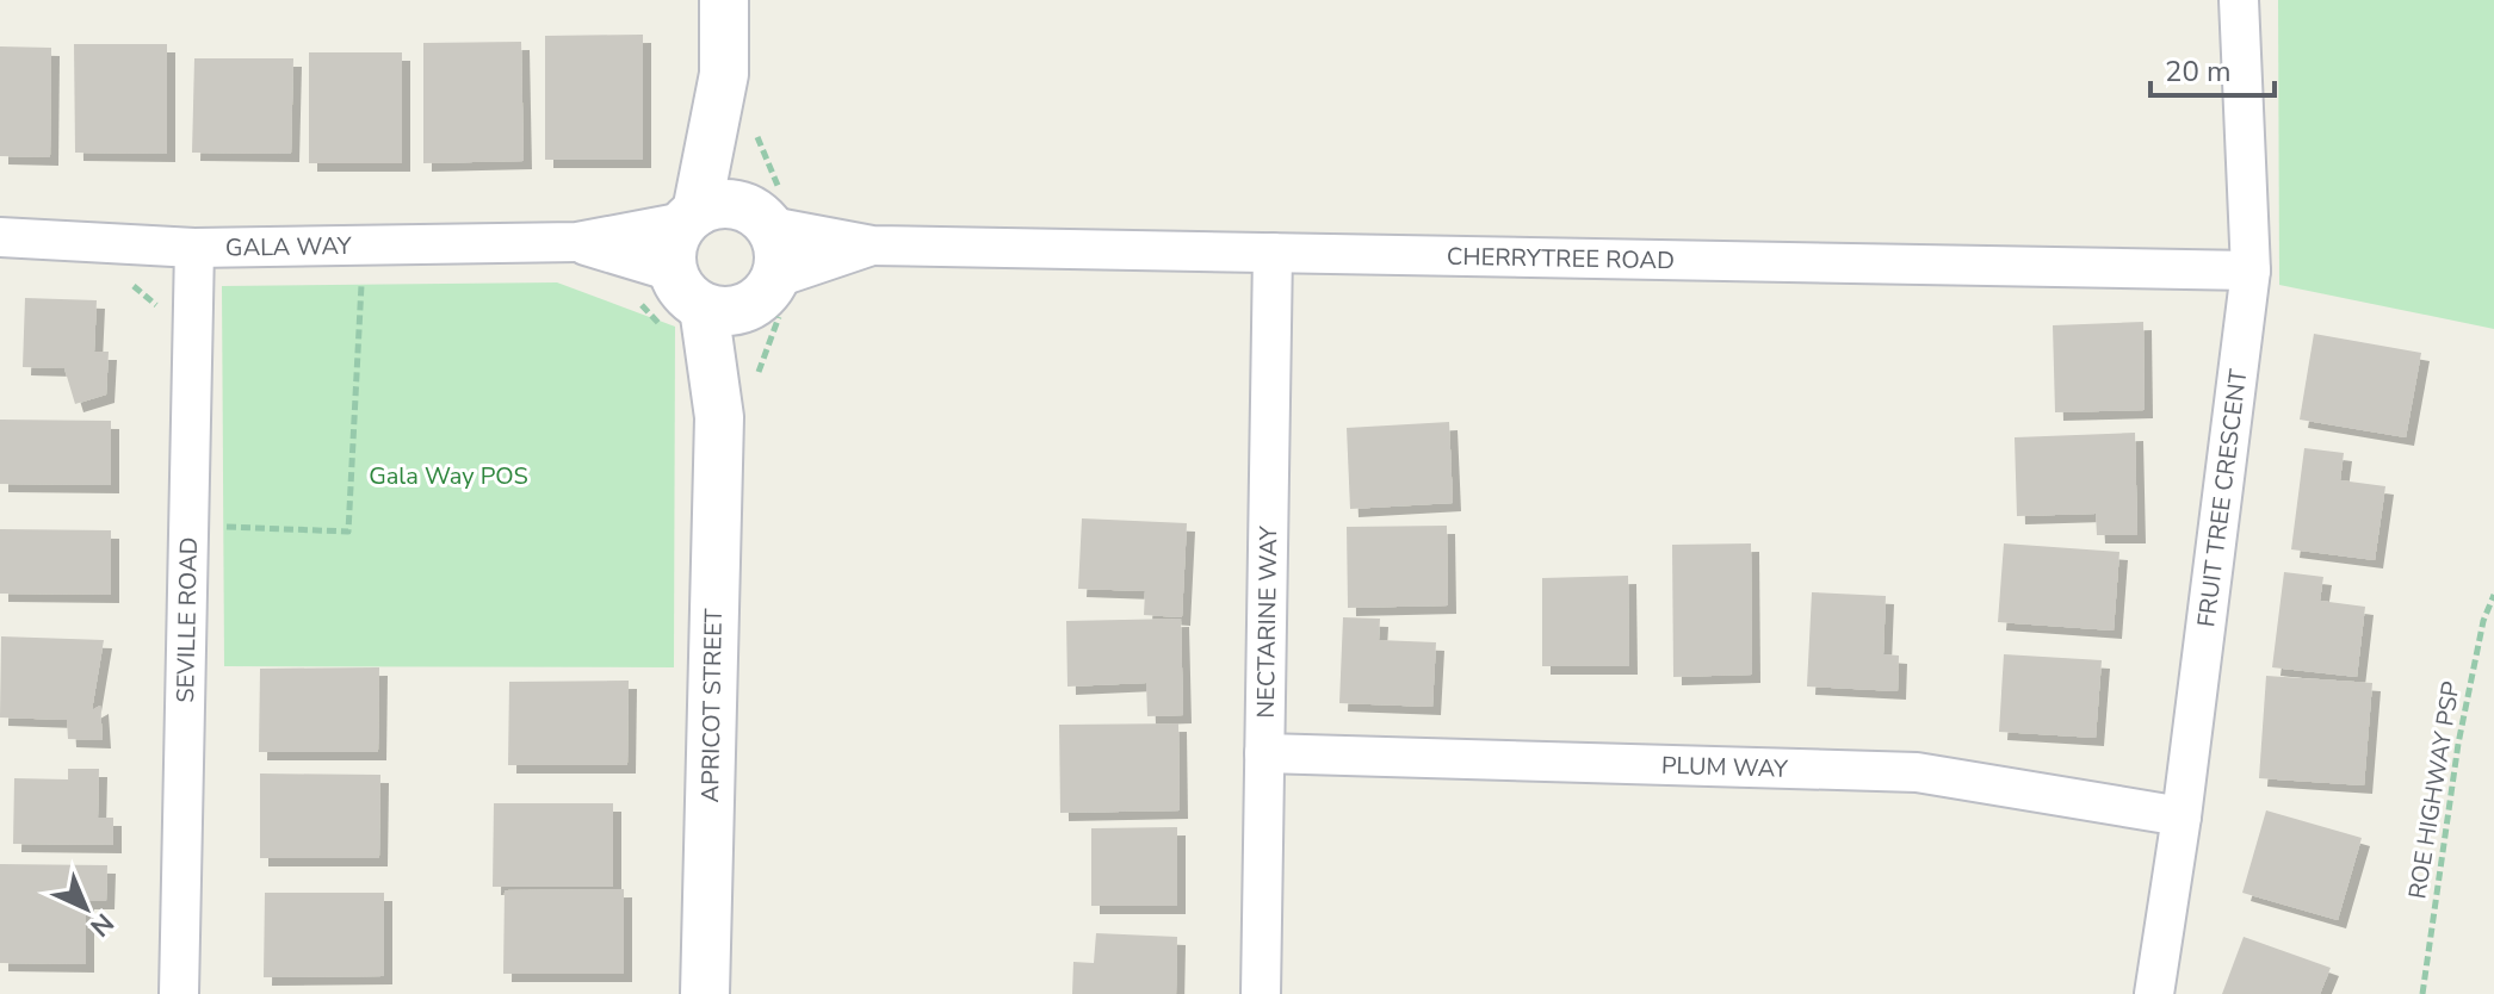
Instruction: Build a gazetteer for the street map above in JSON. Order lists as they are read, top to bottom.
{
  "streets": {
    "street": [
      "GALA WAY",
      "CHERRYTREE ROAD",
      "FRUIT TREE CRESCENT",
      "SEVILLE ROAD",
      "NECTARINE WAY",
      "APRICOT STREET",
      "PLUM WAY"
    ],
    "path": ["ROE HIGHWAY PSP"]
  },
  "crossings": [
    ["GALA WAY", "SEVILLE ROAD"],
    ["CHERRYTREE ROAD", "FRUIT TREE CRESCENT"],
    ["CHERRYTREE ROAD", "NECTARINE WAY"],
    ["CHERRYTREE ROAD", "APRICOT STREET"],
    ["FRUIT TREE CRESCENT", "PLUM WAY"],
    ["NECTARINE WAY", "PLUM WAY"]
  ],
  "parks": ["Gala Way POS"],
  "scale_bar": "20 m",
  "north": "bottom right"
}
